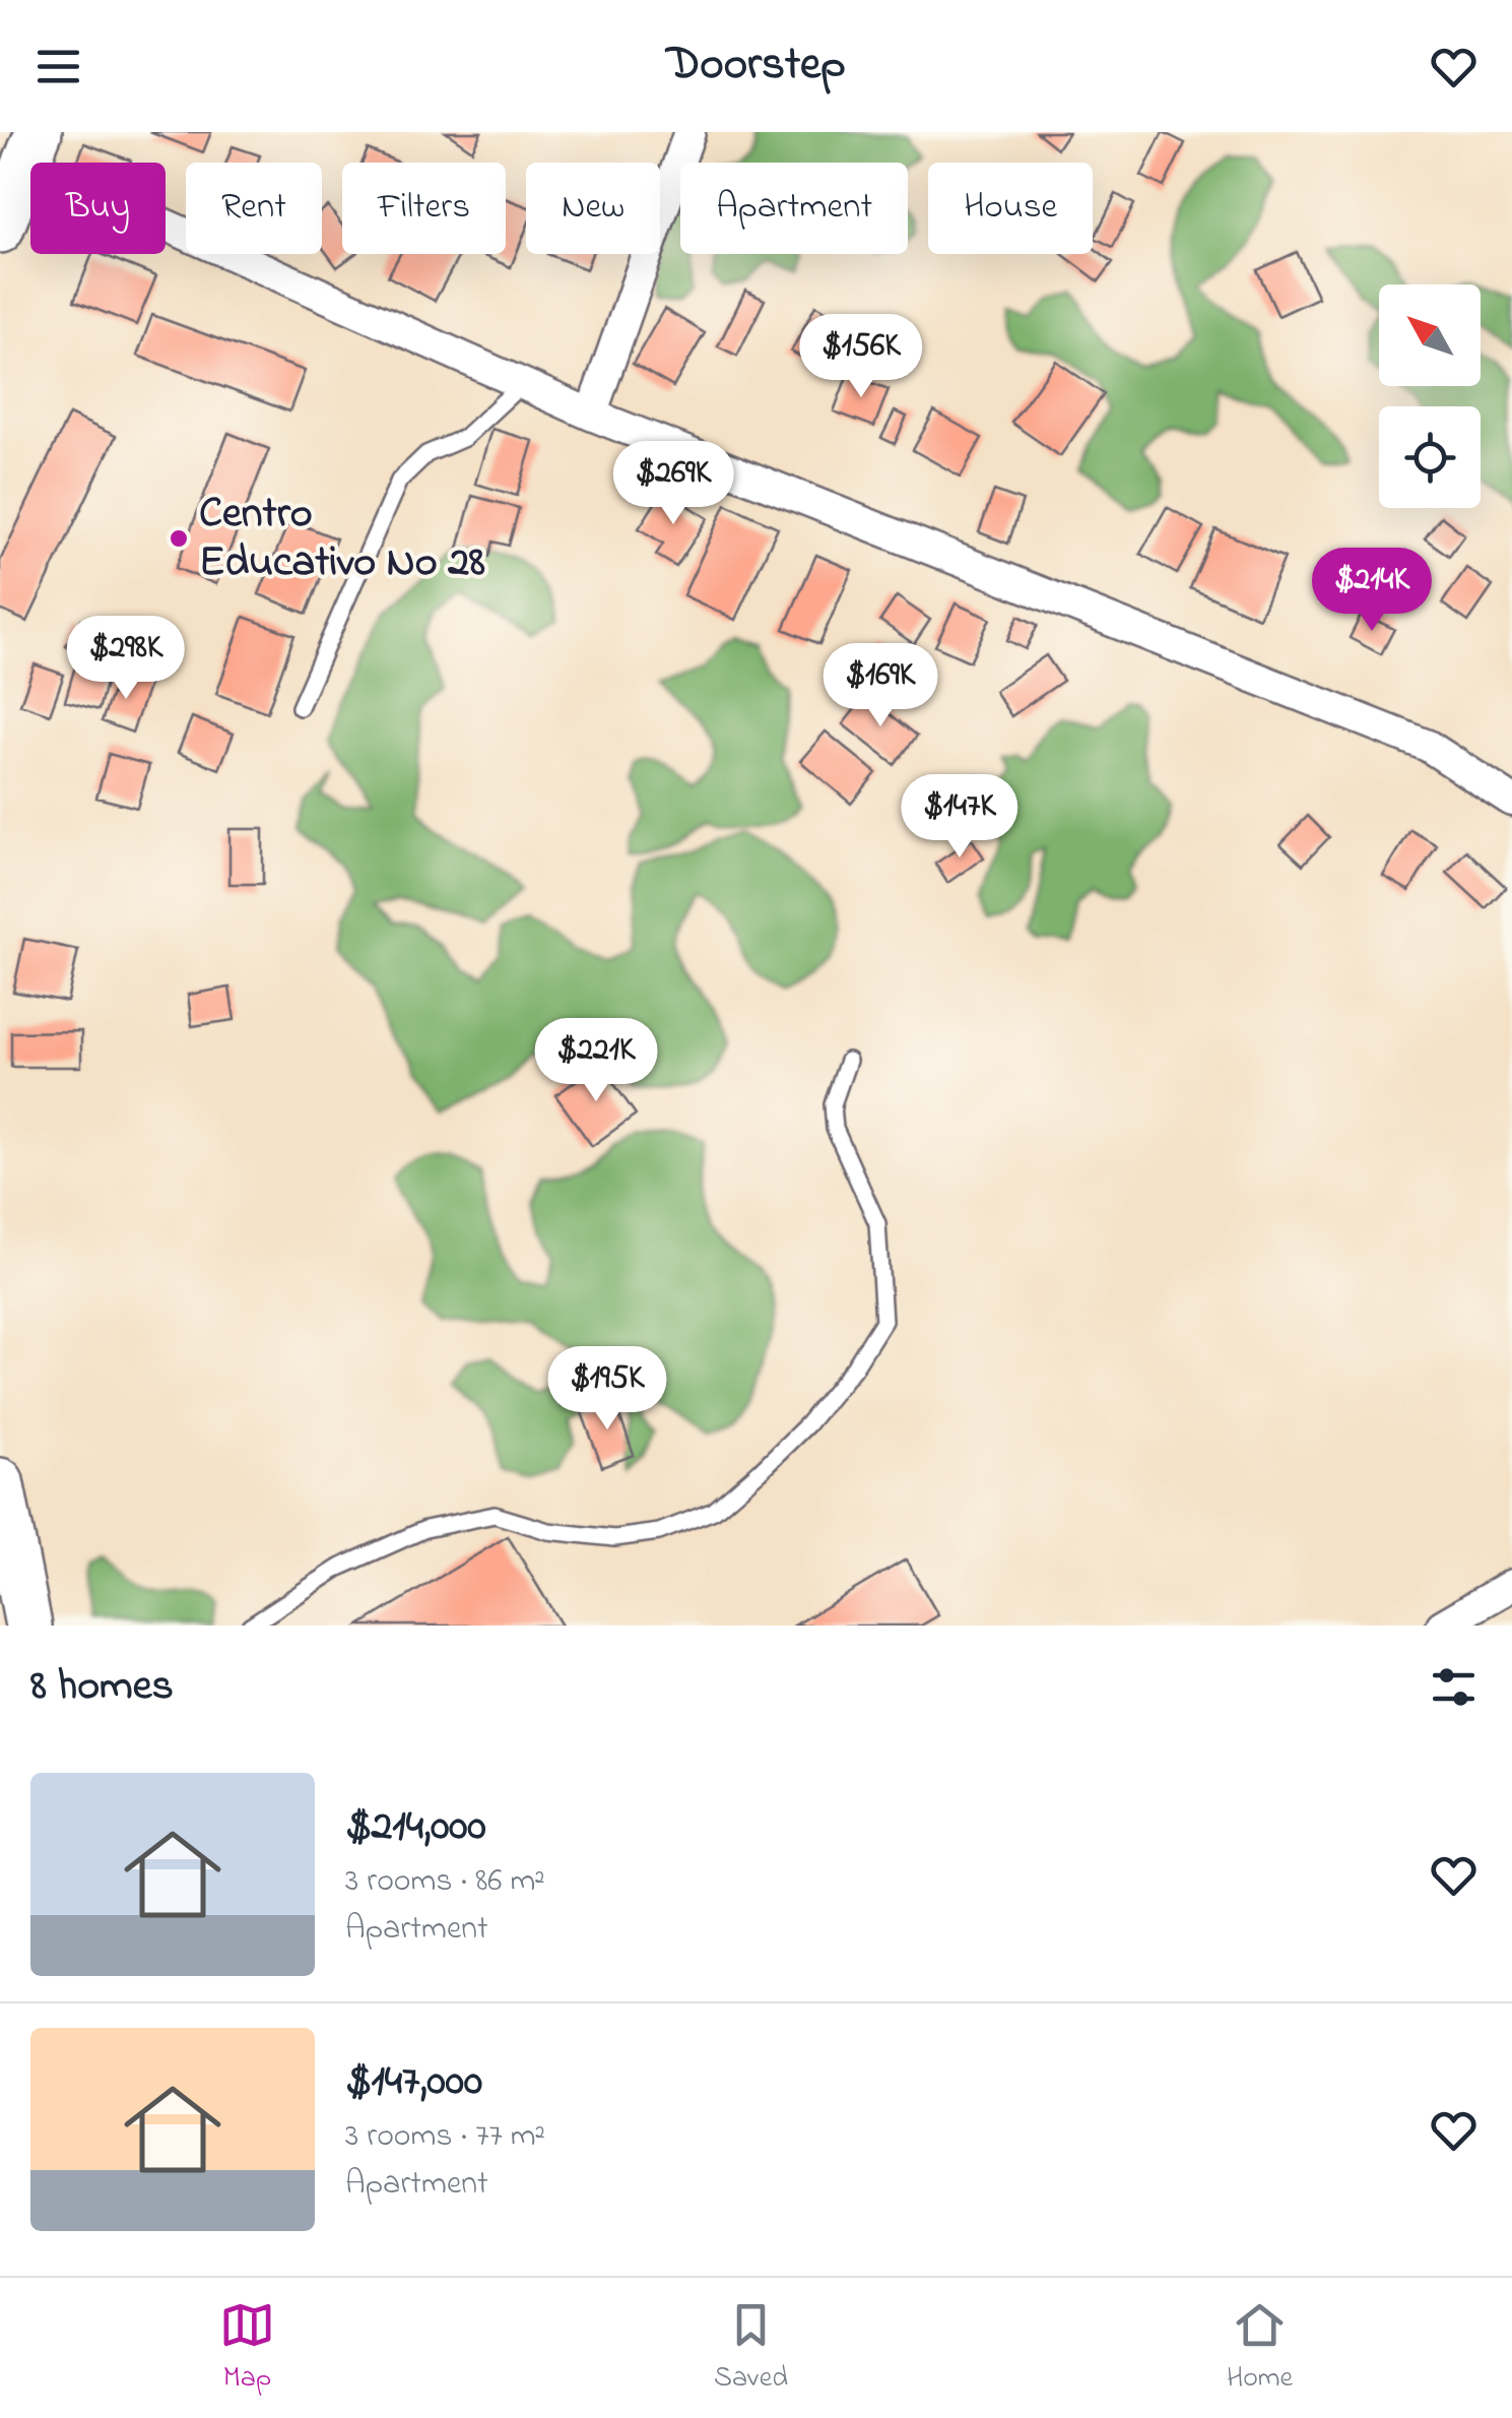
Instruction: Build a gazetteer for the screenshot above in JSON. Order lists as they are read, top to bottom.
{
  "places": ["Centro Educativo No 28"],
  "north": "top left",
  "page": {
    "header": "Doorstep",
    "chip": [
      "Buy",
      "Rent",
      "Filters",
      "New",
      "Apartment",
      "House"
    ],
    "price": [
      "$156K",
      "$269K",
      "$214K",
      "$298K",
      "$169K",
      "$147K",
      "$221K",
      "$195K"
    ],
    "heading": "8 homes",
    "list": [
      {
        "name": "$214,000",
        "note": "3 rooms · 86 m² · Apartment"
      },
      {
        "name": "$147,000",
        "note": "3 rooms · 77 m² · Apartment"
      }
    ],
    "tabs": ["Map", "Saved", "Home"]
  }
}
